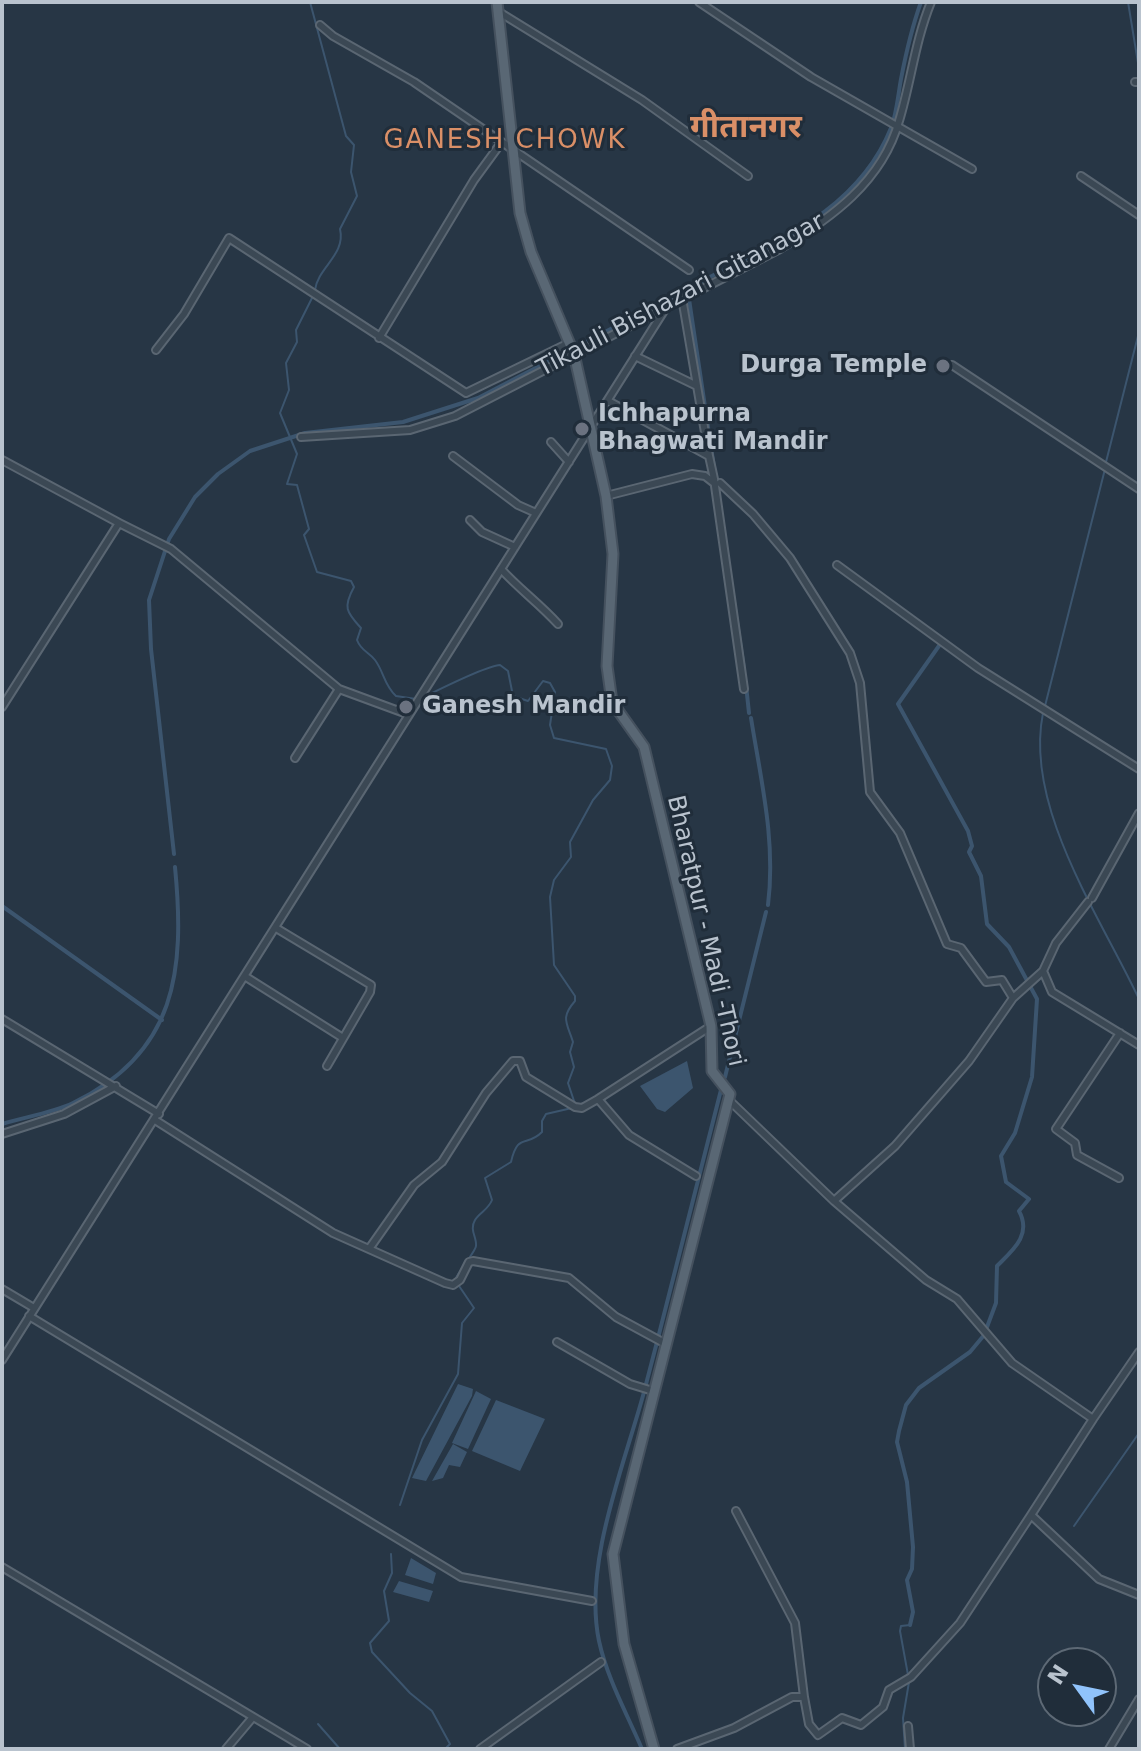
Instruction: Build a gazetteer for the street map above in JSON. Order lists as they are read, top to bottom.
{
  "streets": {
    "main road": ["Bharatpur - Madi -Thori"],
    "street": ["Tikauli Bishazari Gitanagar"]
  },
  "crossings": [
    ["Tikauli Bishazari Gitanagar", "Bharatpur - Madi -Thori"]
  ],
  "districts": ["गीतानगर", "GANESH CHOWK"],
  "places": ["Durga Temple", "Ichhapurna Bhagwati Mandir", "Ganesh Mandir"],
  "north": "top left"
}
